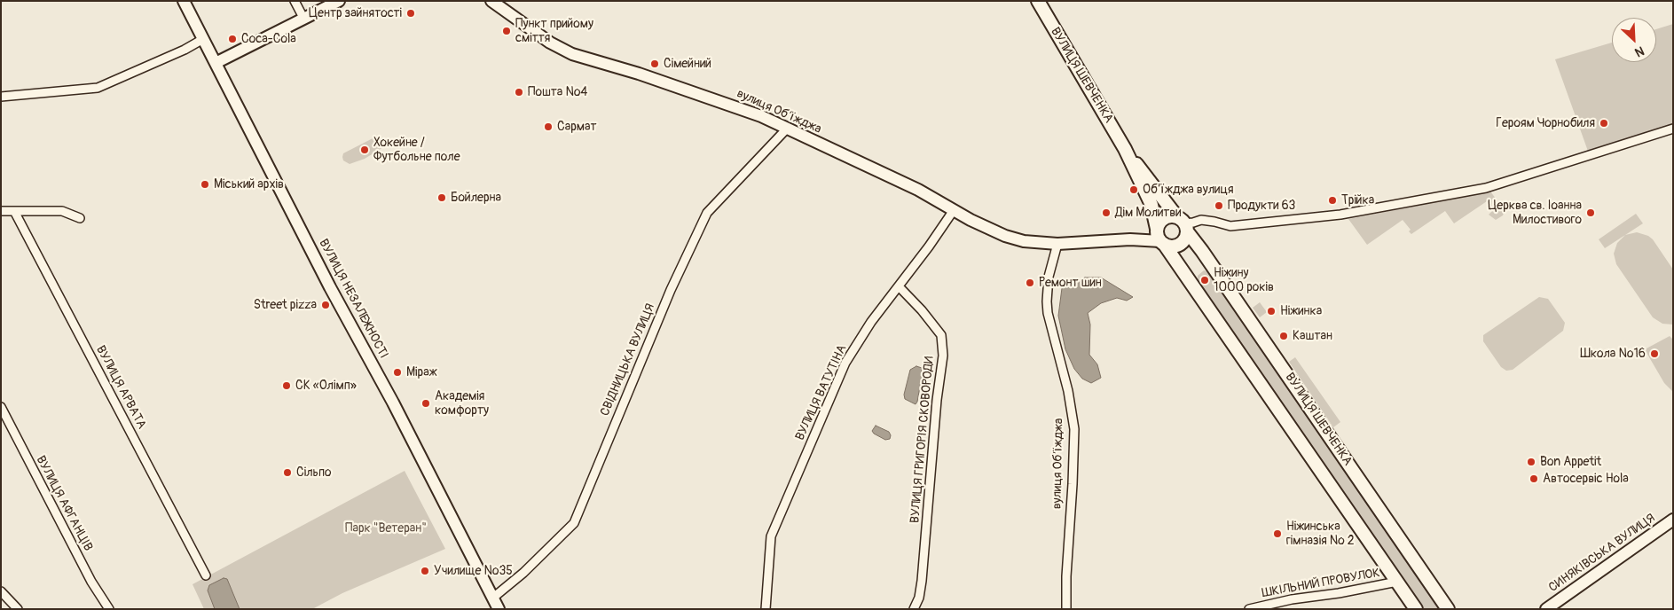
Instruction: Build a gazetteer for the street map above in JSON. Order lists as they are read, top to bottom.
{
  "streets": {
    "main road": ["ВУЛИЦЯ ШЕВЧЕНКА"],
    "street": [
      "вулиця Обʼїжджа",
      "ВУЛИЦЯ НЕЗАЛЕЖНОСТІ",
      "СВІДНИЦЬКА ВУЛИЦЯ",
      "ВУЛИЦЯ АРВАТА",
      "ВУЛИЦЯ ВАТУТІНА",
      "ВУЛИЦЯ ГРИГОРІЯ СКОВОРОДИ",
      "ВУЛИЦЯ АФГАНЦІВ",
      "СИНЯКІВСЬКА ВУЛИЦЯ",
      "ШКІЛЬНИЙ ПРОВУЛОК"
    ]
  },
  "crossings": [
    ["ВУЛИЦЯ ШЕВЧЕНКА", "вулиця Обʼїжджа"],
    ["ВУЛИЦЯ ШЕВЧЕНКА", "ШКІЛЬНИЙ ПРОВУЛОК"],
    ["вулиця Обʼїжджа", "СВІДНИЦЬКА ВУЛИЦЯ"],
    ["вулиця Обʼїжджа", "ВУЛИЦЯ ВАТУТІНА"],
    ["ВУЛИЦЯ НЕЗАЛЕЖНОСТІ", "СВІДНИЦЬКА ВУЛИЦЯ"],
    ["ВУЛИЦЯ ВАТУТІНА", "ВУЛИЦЯ ГРИГОРІЯ СКОВОРОДИ"]
  ],
  "parks": ["Парк \"Ветеран\""],
  "places": [
    "Центр зайнятості",
    "Пункт прийому сміття",
    "Coca-Cola",
    "Сімейний",
    "Пошта №4",
    "Героям Чорнобиля",
    "Сармат",
    "Хокейне / Футбольне поле",
    "Міський архів",
    "Об’їжджа вулиця",
    "Бойлерна",
    "Трійка",
    "Продукти 63",
    "Дім Молитви",
    "Церква св. Іоанна Милостивого",
    "Ніжину 1000 років",
    "Ремонт шин",
    "Street pizza",
    "Ніжинка",
    "Каштан",
    "Школа №16",
    "Міраж",
    "СК «Олімп»",
    "Академія комфорту",
    "Bon Appetit",
    "Сільпо",
    "Автосервіс Hola",
    "Ніжинська гімназія № 2",
    "Училище №35"
  ],
  "north": "bottom right"
}
